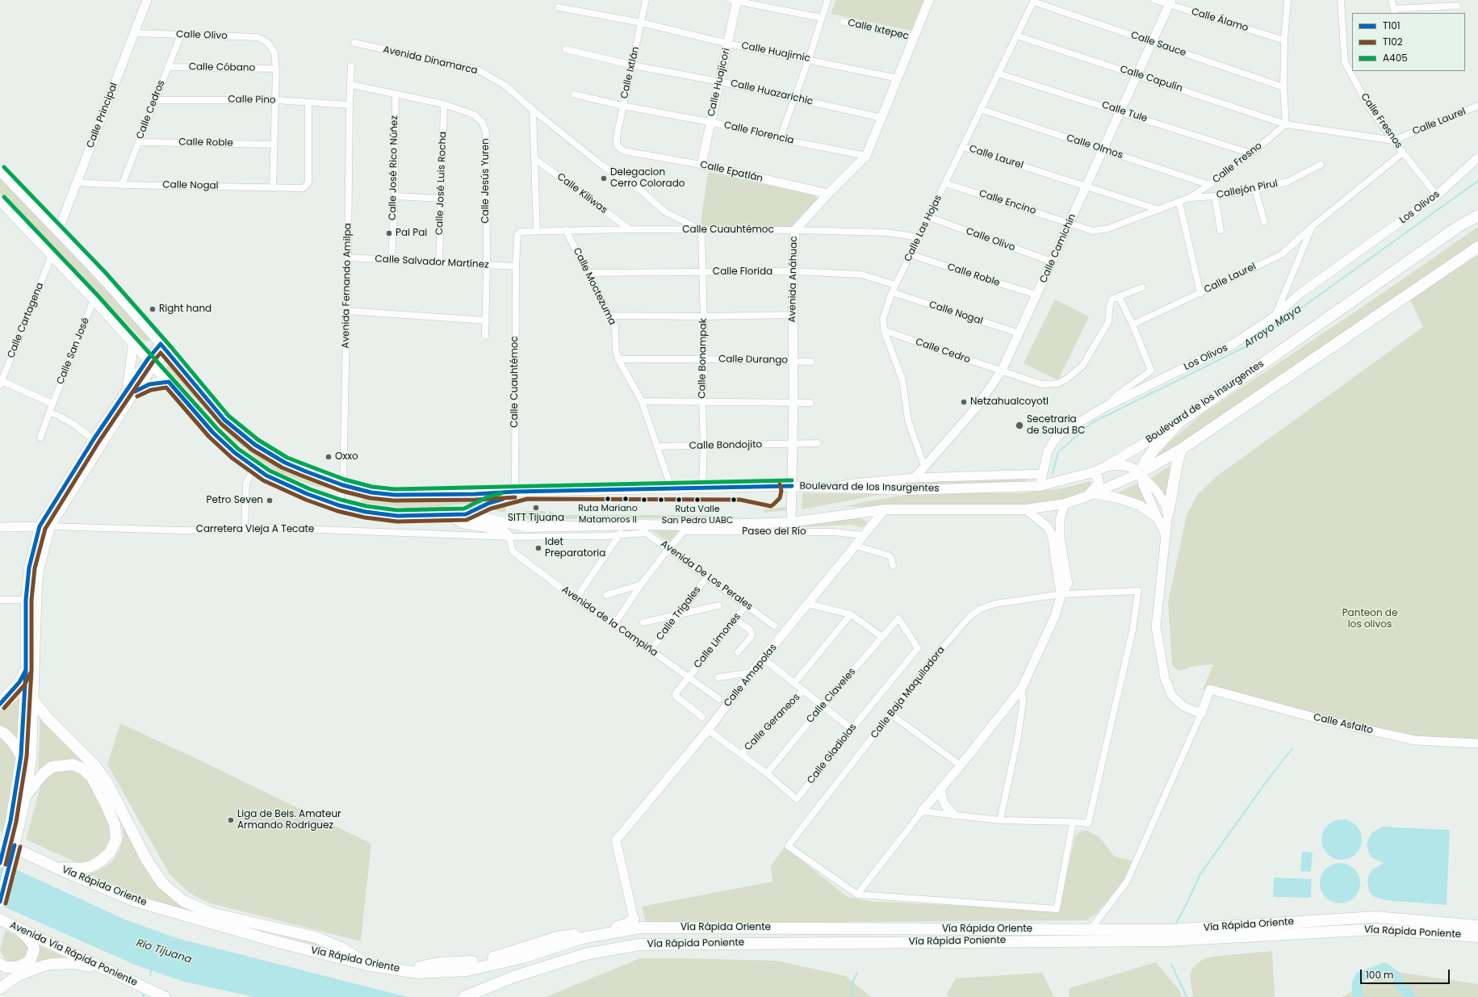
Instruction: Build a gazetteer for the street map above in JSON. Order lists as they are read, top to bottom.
{
  "streets": {
    "highway": [
      "Boulevard de los Insurgentes",
      "Vía Rápida Oriente",
      "Vía Rápida Poniente",
      "Avenida Vía Rápida Poniente"
    ],
    "street": [
      "Calle Álamo",
      "Calle Ixtepec",
      "Calle Olivo",
      "Calle Sauce",
      "Calle Huajimic",
      "Avenida Dinamarca",
      "Calle Cóbano",
      "Calle Ixtlán",
      "Calle Capulín",
      "Calle Huajicori",
      "Calle Huazarichic",
      "Calle Pino",
      "Calle Cedros",
      "Calle Tule",
      "Calle Principal",
      "Calle Fresnos",
      "Calle Laurel",
      "Calle Florencia",
      "Calle Roble",
      "Calle Olmos",
      "Calle Fresno",
      "Calle José Rico Núñez",
      "Calle Epatlán",
      "Calle Jesús Yuren",
      "Calle José Luis Rocha",
      "Calle Nogal",
      "Callejón Pirul",
      "Calle Kiliwas",
      "Calle Encino",
      "Los Olivos",
      "Calle Las Hojas",
      "Calle Cuauhtémoc",
      "Calle Camichín",
      "Calle Salvador Martínez",
      "Calle Florida",
      "Avenida Anáhuac",
      "Avenida Fernando Amilpa",
      "Calle Moctezuma",
      "Calle Cartagena",
      "Calle San José",
      "Calle Cedro",
      "Calle Bonampak",
      "Calle Durango",
      "Calle Bondojito",
      "Carretera Vieja A Tecate",
      "Paseo del Río",
      "Avenida De Los Perales",
      "Calle Trigales",
      "Avenida de la Campiña",
      "Calle Limones",
      "Calle Amapolas",
      "Calle Baja Maquiladora",
      "Calle Claveles",
      "Calle Geraneos",
      "Calle Asfalto",
      "Calle Gladiolas"
    ]
  },
  "crossings": [
    ["Calle Álamo", "Calle Camichín"],
    ["Calle Ixtepec", "Avenida Anáhuac"],
    ["Calle Olivo", "Calle Cóbano"],
    ["Calle Olivo", "Calle Cedros"],
    ["Calle Olivo", "Calle Principal"],
    ["Calle Olivo", "Calle Las Hojas"],
    ["Calle Olivo", "Calle Camichín"],
    ["Calle Sauce", "Calle Las Hojas"],
    ["Calle Sauce", "Calle Camichín"],
    ["Calle Huajimic", "Calle Ixtlán"],
    ["Calle Huajimic", "Calle Huajicori"],
    ["Calle Huajimic", "Avenida Anáhuac"],
    ["Avenida Dinamarca", "Calle Cuauhtémoc"],
    ["Avenida Dinamarca", "Calle Bonampak"],
    ["Calle Cóbano", "Calle Cedros"],
    ["Calle Ixtlán", "Calle Huazarichic"],
    ["Calle Ixtlán", "Calle Florencia"],
    ["Calle Ixtlán", "Calle Epatlán"],
    ["Calle Capulín", "Calle Fresno"],
    ["Calle Capulín", "Calle Las Hojas"],
    ["Calle Capulín", "Calle Camichín"],
    ["Calle Huajicori", "Calle Huazarichic"],
    ["Calle Huajicori", "Calle Florencia"],
    ["Calle Huajicori", "Calle Epatlán"],
    ["Calle Huazarichic", "Avenida Anáhuac"],
    ["Calle Pino", "Calle Cedros"],
    ["Calle Pino", "Calle Nogal"],
    ["Calle Pino", "Avenida Fernando Amilpa"],
    ["Calle Cedros", "Calle Roble"],
    ["Calle Cedros", "Calle Nogal"],
    ["Calle Tule", "Calle Fresno"],
    ["Calle Tule", "Calle Las Hojas"],
    ["Calle Tule", "Calle Camichín"],
    ["Calle Principal", "Calle Nogal"],
    ["Calle Principal", "Boulevard de los Insurgentes"],
    ["Calle Fresnos", "Calle Laurel"],
    ["Calle Fresnos", "Los Olivos"],
    ["Calle Laurel", "Calle Fresno"],
    ["Calle Laurel", "Calle Las Hojas"],
    ["Calle Laurel", "Calle Camichín"],
    ["Calle Florencia", "Avenida Anáhuac"],
    ["Calle Roble", "Calle Las Hojas"],
    ["Calle Roble", "Calle Camichín"],
    ["Calle Olmos", "Calle Fresno"],
    ["Calle Olmos", "Calle Las Hojas"],
    ["Calle Olmos", "Calle Camichín"],
    ["Calle Fresno", "Callejón Pirul"],
    ["Calle Fresno", "Calle Encino"],
    ["Calle Fresno", "Calle Camichín"],
    ["Calle José Rico Núñez", "Calle Jesús Yuren"],
    ["Calle José Rico Núñez", "Calle Salvador Martínez"],
    ["Calle Epatlán", "Avenida Anáhuac"],
    ["Calle Jesús Yuren", "Calle José Luis Rocha"],
    ["Calle Jesús Yuren", "Calle Salvador Martínez"],
    ["Calle Jesús Yuren", "Avenida Fernando Amilpa"],
    ["Calle José Luis Rocha", "Calle Salvador Martínez"],
    ["Calle Nogal", "Calle Las Hojas"],
    ["Calle Nogal", "Calle Camichín"],
    ["Calle Kiliwas", "Calle Cuauhtémoc"],
    ["Calle Encino", "Calle Las Hojas"],
    ["Calle Encino", "Calle Camichín"],
    ["Los Olivos", "Boulevard de los Insurgentes"],
    ["Calle Las Hojas", "Calle Cuauhtémoc"],
    ["Calle Las Hojas", "Calle Camichín"],
    ["Calle Las Hojas", "Calle Florida"],
    ["Calle Las Hojas", "Calle Cedro"],
    ["Calle Cuauhtémoc", "Calle Salvador Martínez"],
    ["Calle Cuauhtémoc", "Avenida Anáhuac"],
    ["Calle Cuauhtémoc", "Calle Moctezuma"],
    ["Calle Cuauhtémoc", "Calle Bonampak"],
    ["Calle Cuauhtémoc", "Boulevard de los Insurgentes"],
    ["Calle Camichín", "Calle Cedro"],
    ["Calle Salvador Martínez", "Avenida Fernando Amilpa"],
    ["Calle Florida", "Avenida Anáhuac"],
    ["Calle Florida", "Calle Moctezuma"],
    ["Calle Florida", "Calle Bonampak"],
    ["Avenida Anáhuac", "Calle Durango"],
    ["Avenida Anáhuac", "Boulevard de los Insurgentes"],
    ["Avenida Anáhuac", "Calle Bondojito"],
    ["Avenida Fernando Amilpa", "Boulevard de los Insurgentes"],
    ["Calle Moctezuma", "Calle Durango"],
    ["Calle Moctezuma", "Boulevard de los Insurgentes"],
    ["Calle Moctezuma", "Calle Bondojito"],
    ["Calle Bonampak", "Calle Durango"],
    ["Calle Bonampak", "Boulevard de los Insurgentes"],
    ["Calle Bonampak", "Calle Bondojito"],
    ["Carretera Vieja A Tecate", "Avenida de la Campiña"],
    ["Paseo del Río", "Calle Amapolas"],
    ["Avenida De Los Perales", "Calle Trigales"],
    ["Avenida De Los Perales", "Calle Limones"],
    ["Calle Trigales", "Avenida de la Campiña"],
    ["Avenida de la Campiña", "Calle Limones"],
    ["Calle Amapolas", "Calle Gladiolas"],
    ["Calle Claveles", "Calle Gladiolas"],
    ["Calle Geraneos", "Calle Gladiolas"]
  ],
  "water": ["Arroyo Maya", "Río Tijuana"],
  "parks": ["Panteon de los olivos"],
  "places": [
    "Delegacion Cerro Colorado",
    "Pai Pai",
    "Right hand",
    "Netzahualcoyotl",
    "Secetraria de Salud BC",
    "Oxxo",
    "Ruta Mariano Matamoros II",
    "Ruta Valle San Pedro UABC",
    "Petro Seven",
    "SITT Tijuana",
    "Idet Preparatoria",
    "Liga de Beis. Amateur Armando Rodriguez"
  ],
  "lines": ["transit line A405", "transit line T101", "transit line T102"],
  "legend": ["T101", "T102", "A405"],
  "scale_bar": "100 m"
}
